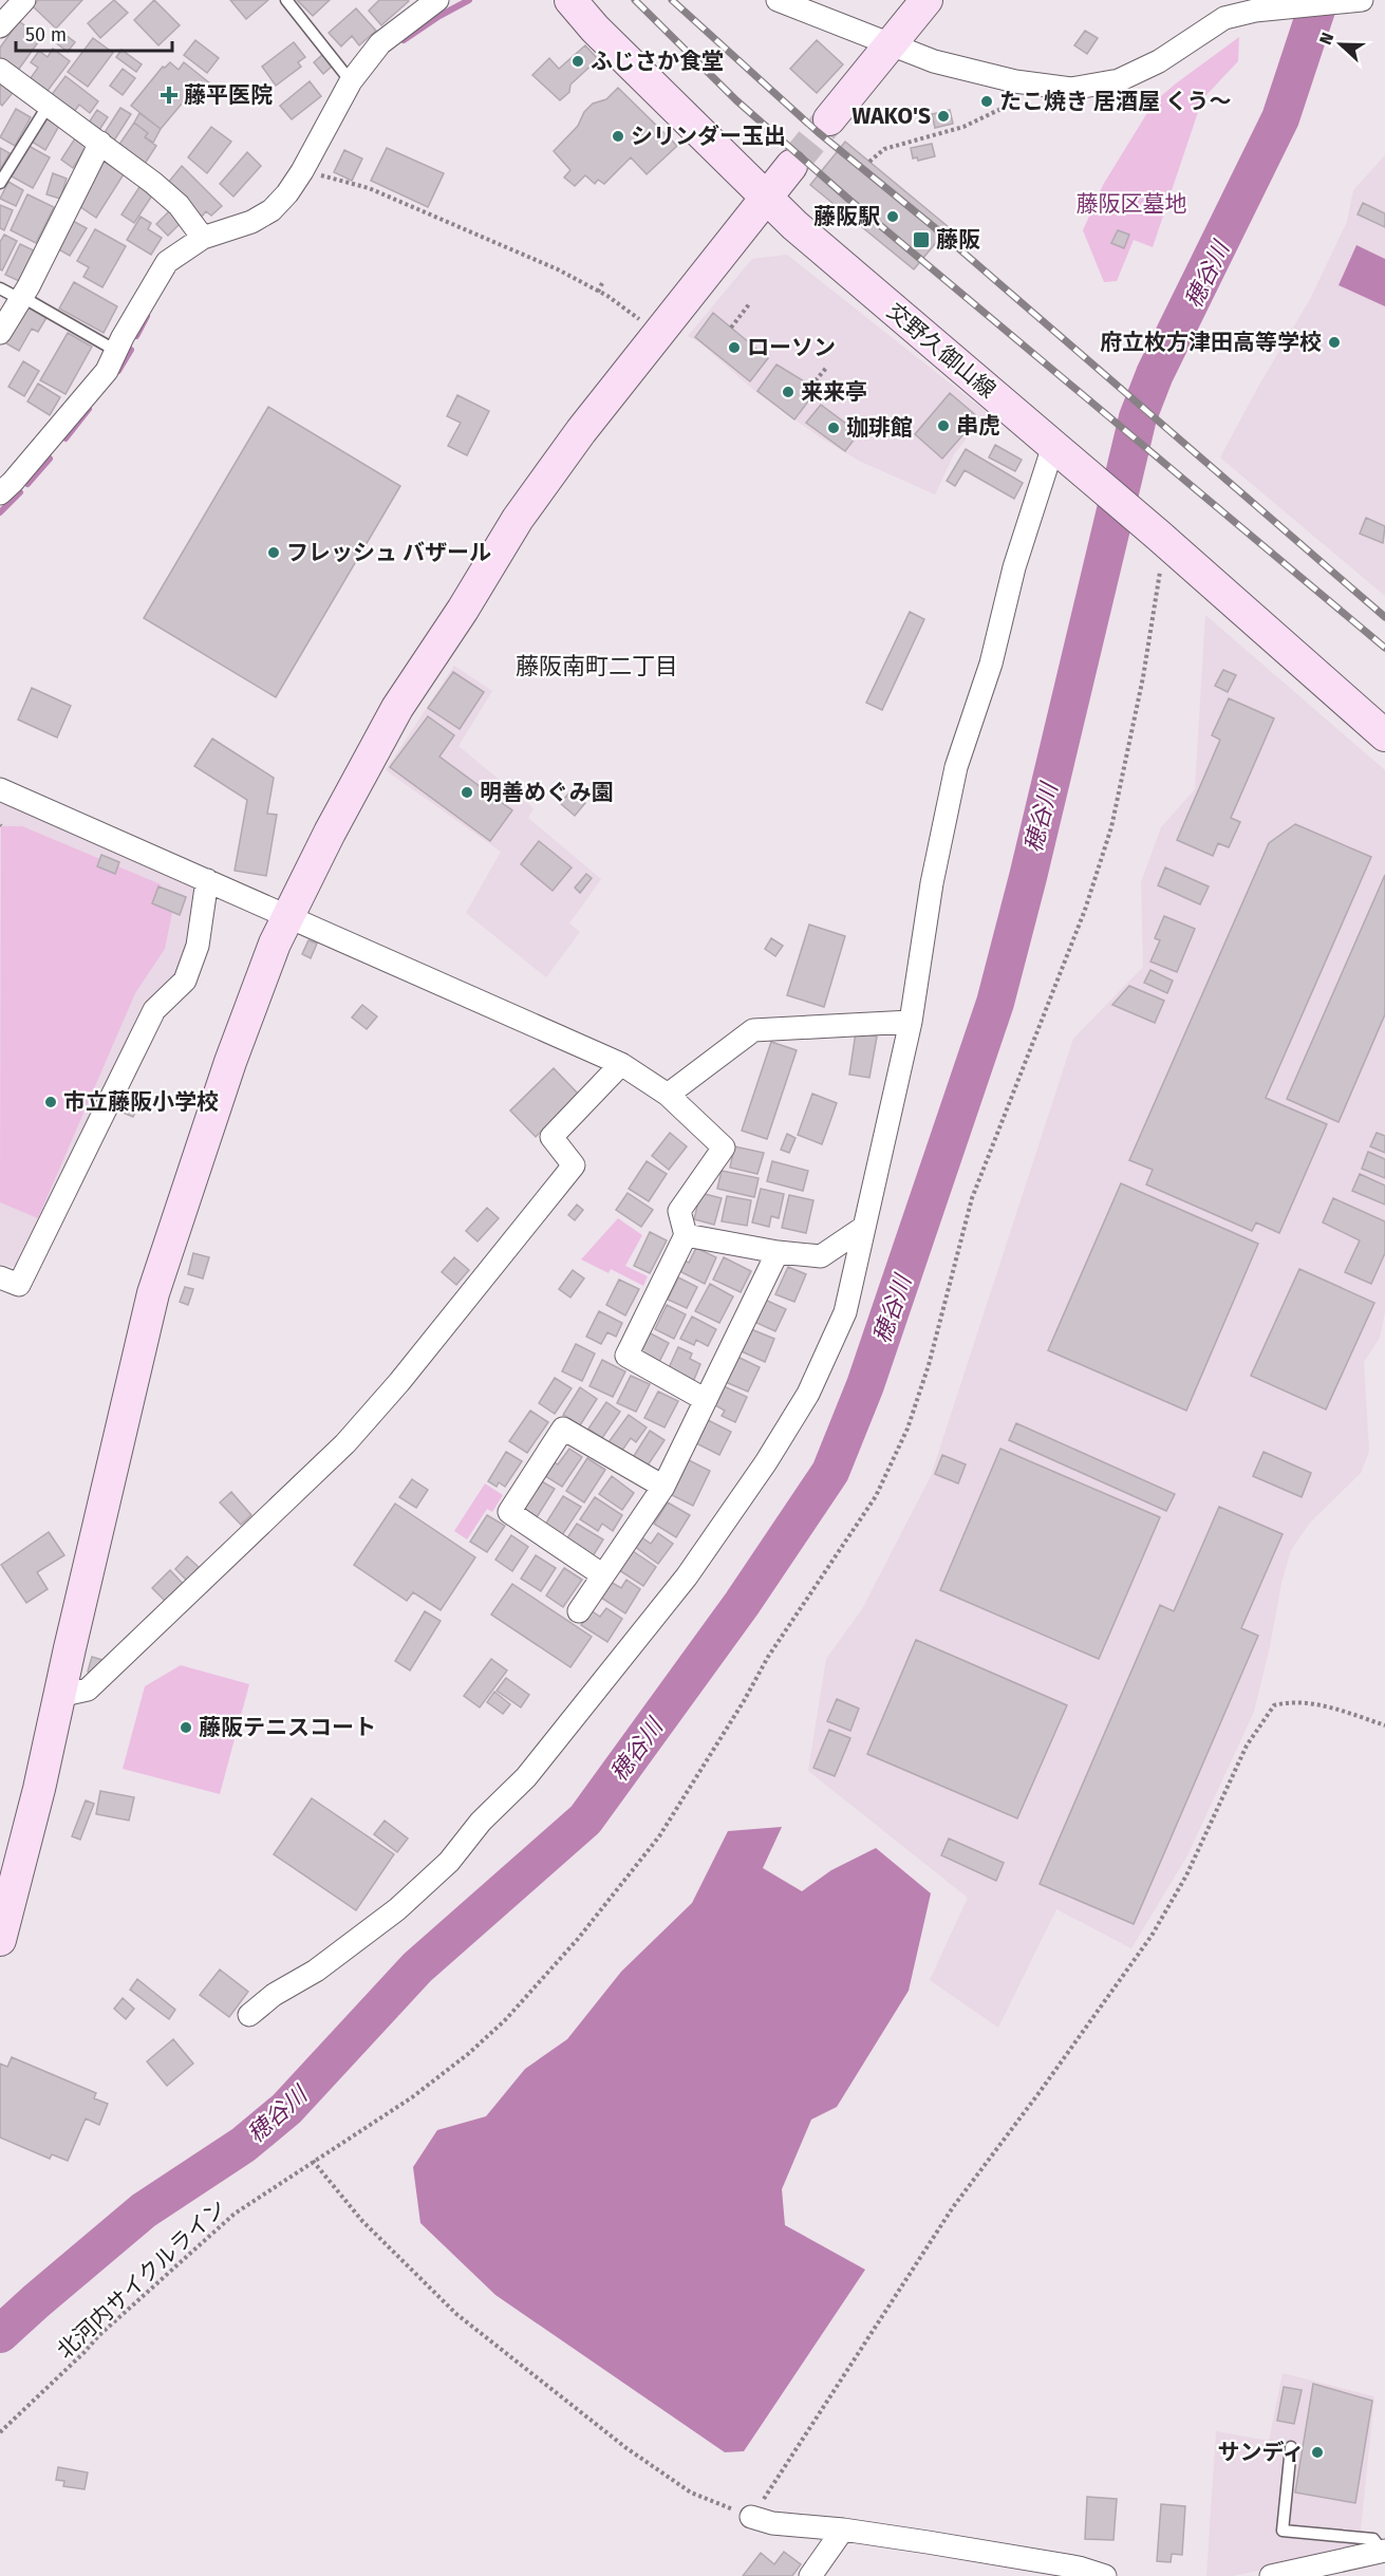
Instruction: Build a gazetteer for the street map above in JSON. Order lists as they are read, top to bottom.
{
  "streets": {
    "street": ["交野久御山線"],
    "path": ["北河内サイクルライン"]
  },
  "crossings": [
    ["交野久御山線", "北河内サイクルライン"]
  ],
  "districts": ["藤阪南町二丁目"],
  "water": ["穂谷川"],
  "parks": ["藤阪区墓地"],
  "places": {
    "other": [
      "ふじさか食堂",
      "たこ焼き 居酒屋 くう～",
      "WAKO'S",
      "シリンダー玉出",
      "藤阪駅",
      "府立枚方津田高等学校",
      "ローソン",
      "来来亭",
      "串虎",
      "珈琲館",
      "フレッシュ バザール",
      "明善めぐみ園",
      "市立藤阪小学校",
      "藤阪テニスコート",
      "サンディ"
    ],
    "health": ["藤平医院"],
    "transit": ["藤阪"]
  },
  "scale_bar": "50 m",
  "north": "left"
}
